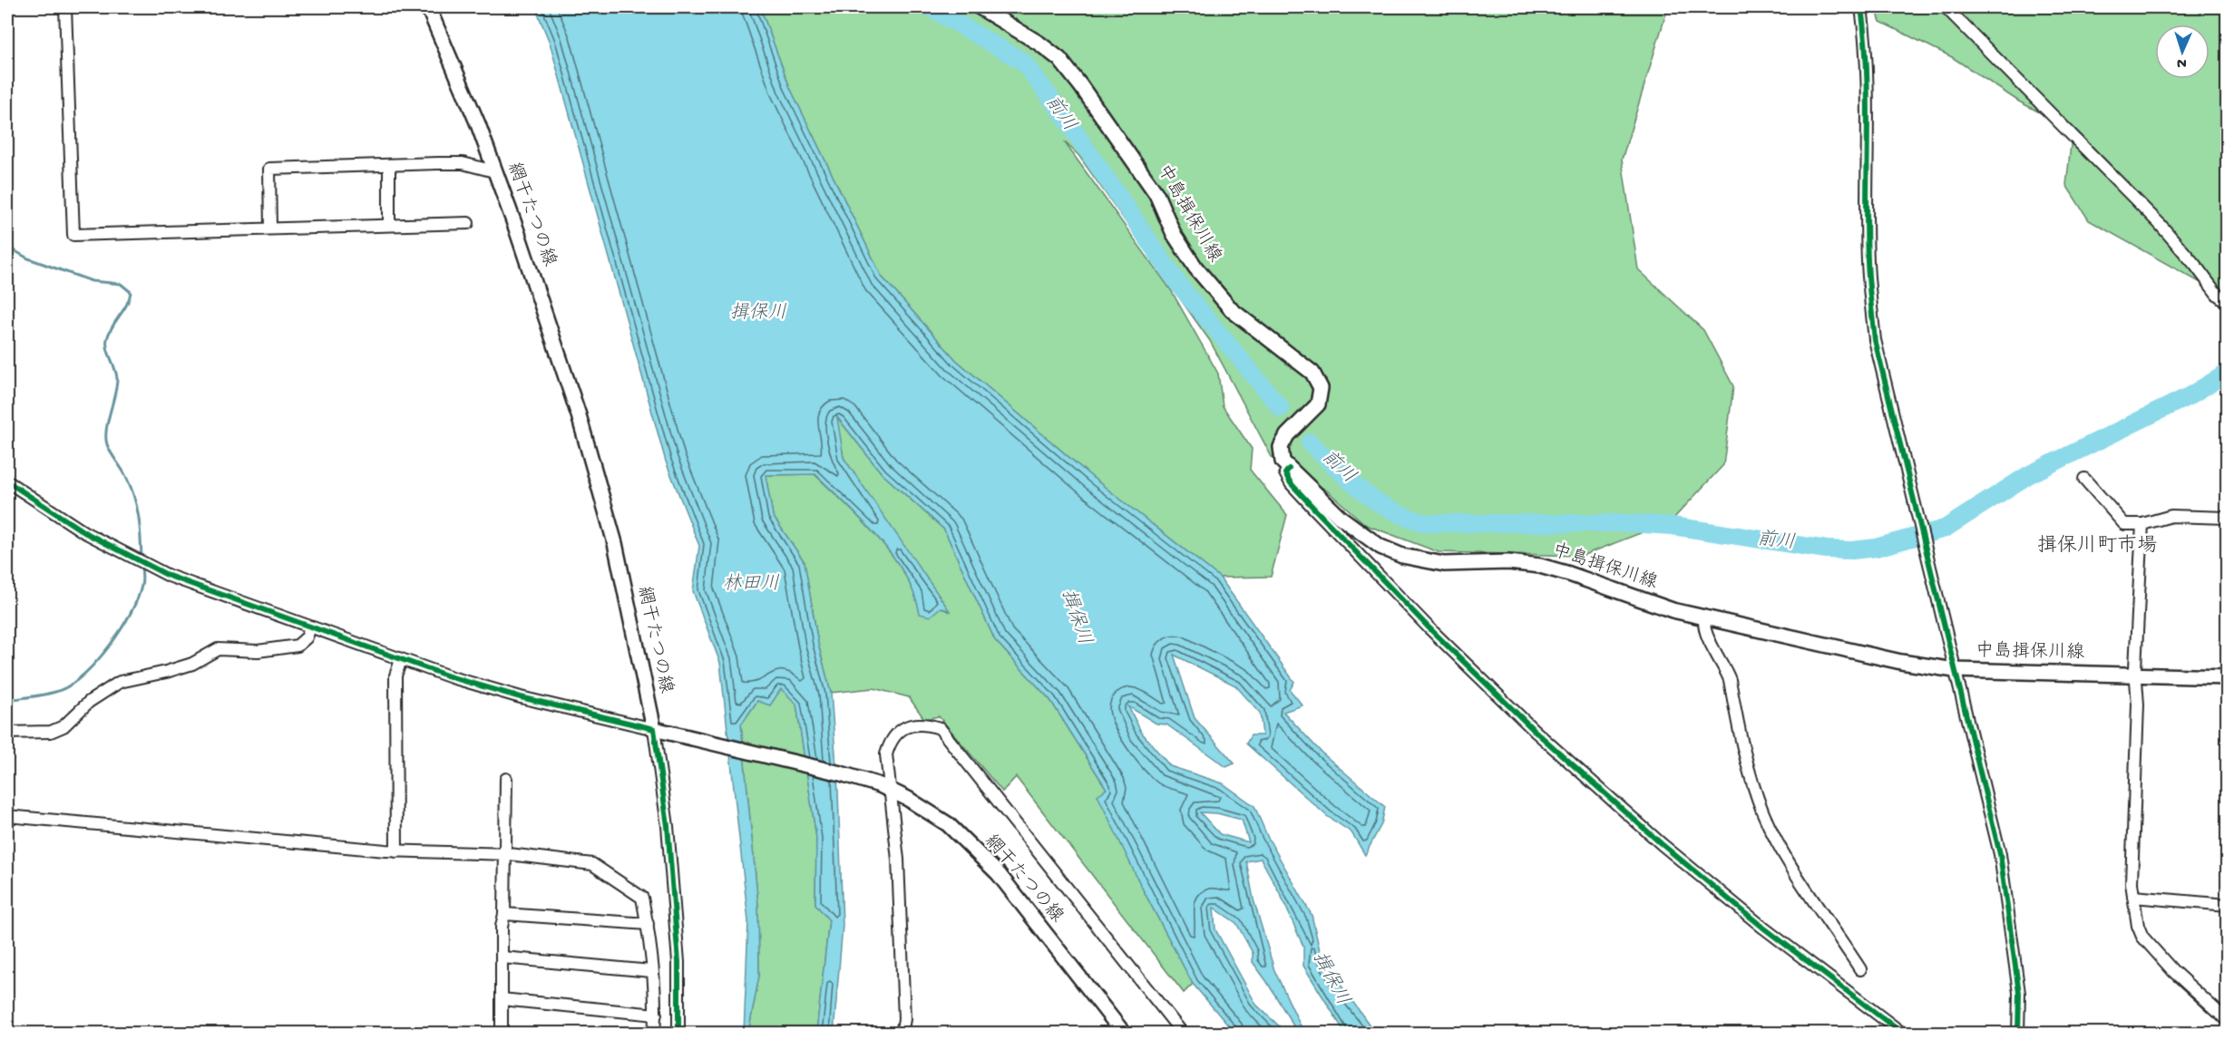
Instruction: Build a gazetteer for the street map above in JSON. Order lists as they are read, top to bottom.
{
  "streets": {
    "main road": ["中島揖保川線", "網干たつの線"]
  },
  "districts": ["揖保川町市場"],
  "water": ["前川", "揖保川", "林田川"],
  "north": "bottom"
}
